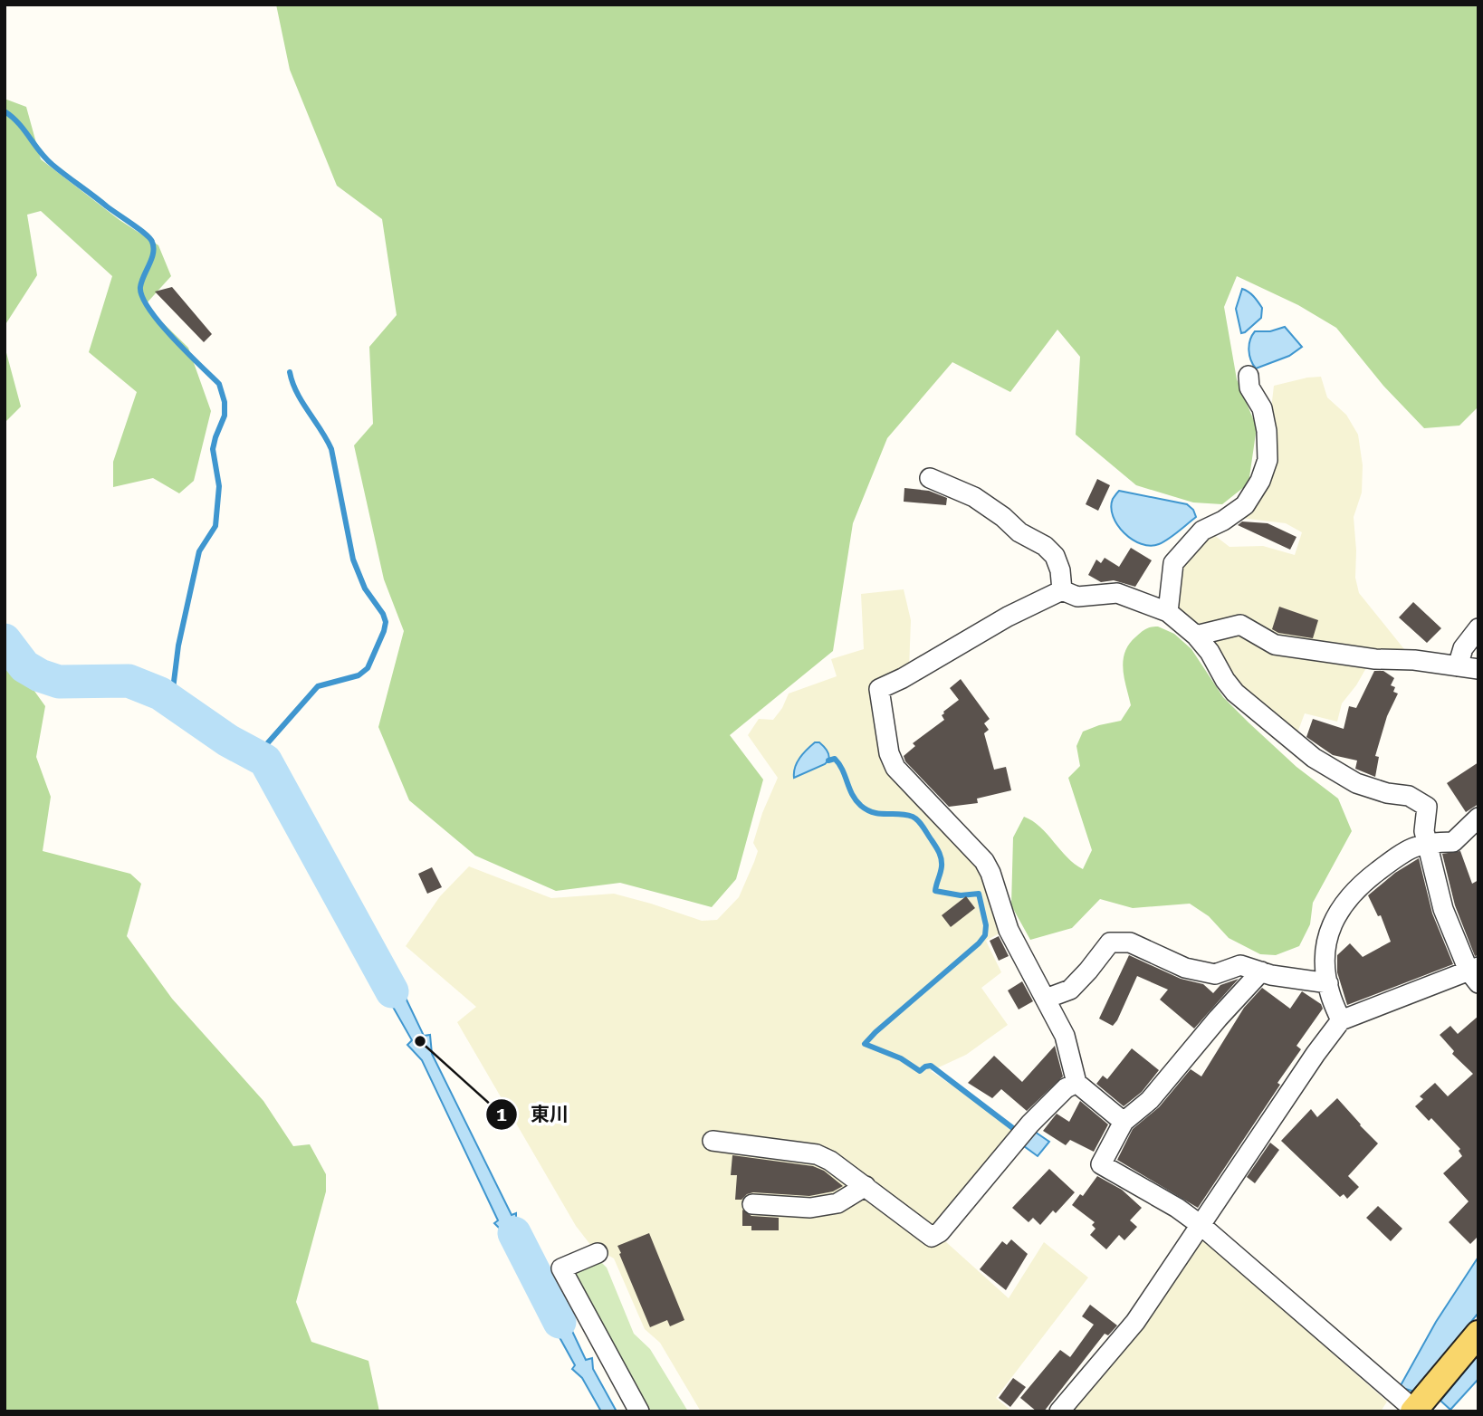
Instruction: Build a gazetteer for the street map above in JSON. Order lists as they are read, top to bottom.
{
  "places": ["東川"]
}
